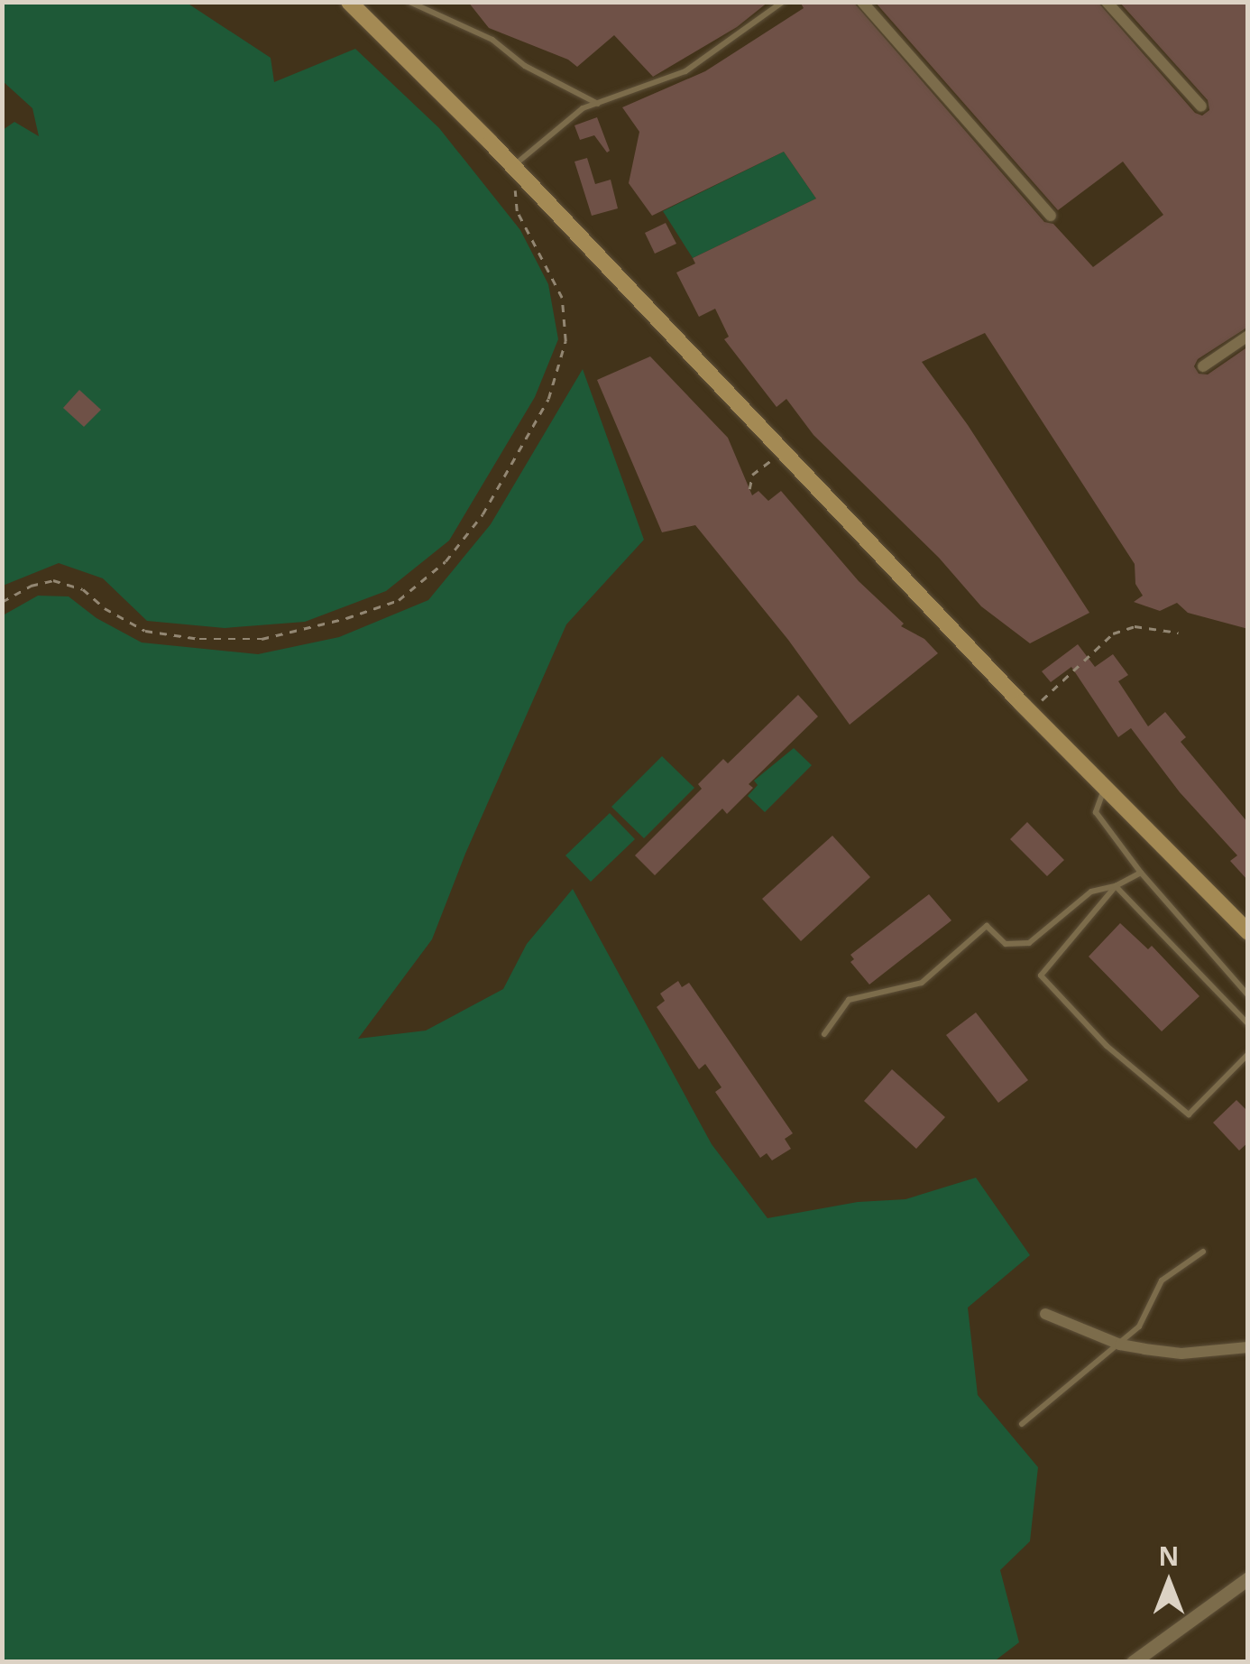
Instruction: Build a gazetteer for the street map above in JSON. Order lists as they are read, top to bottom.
{
  "north": "top"
}
